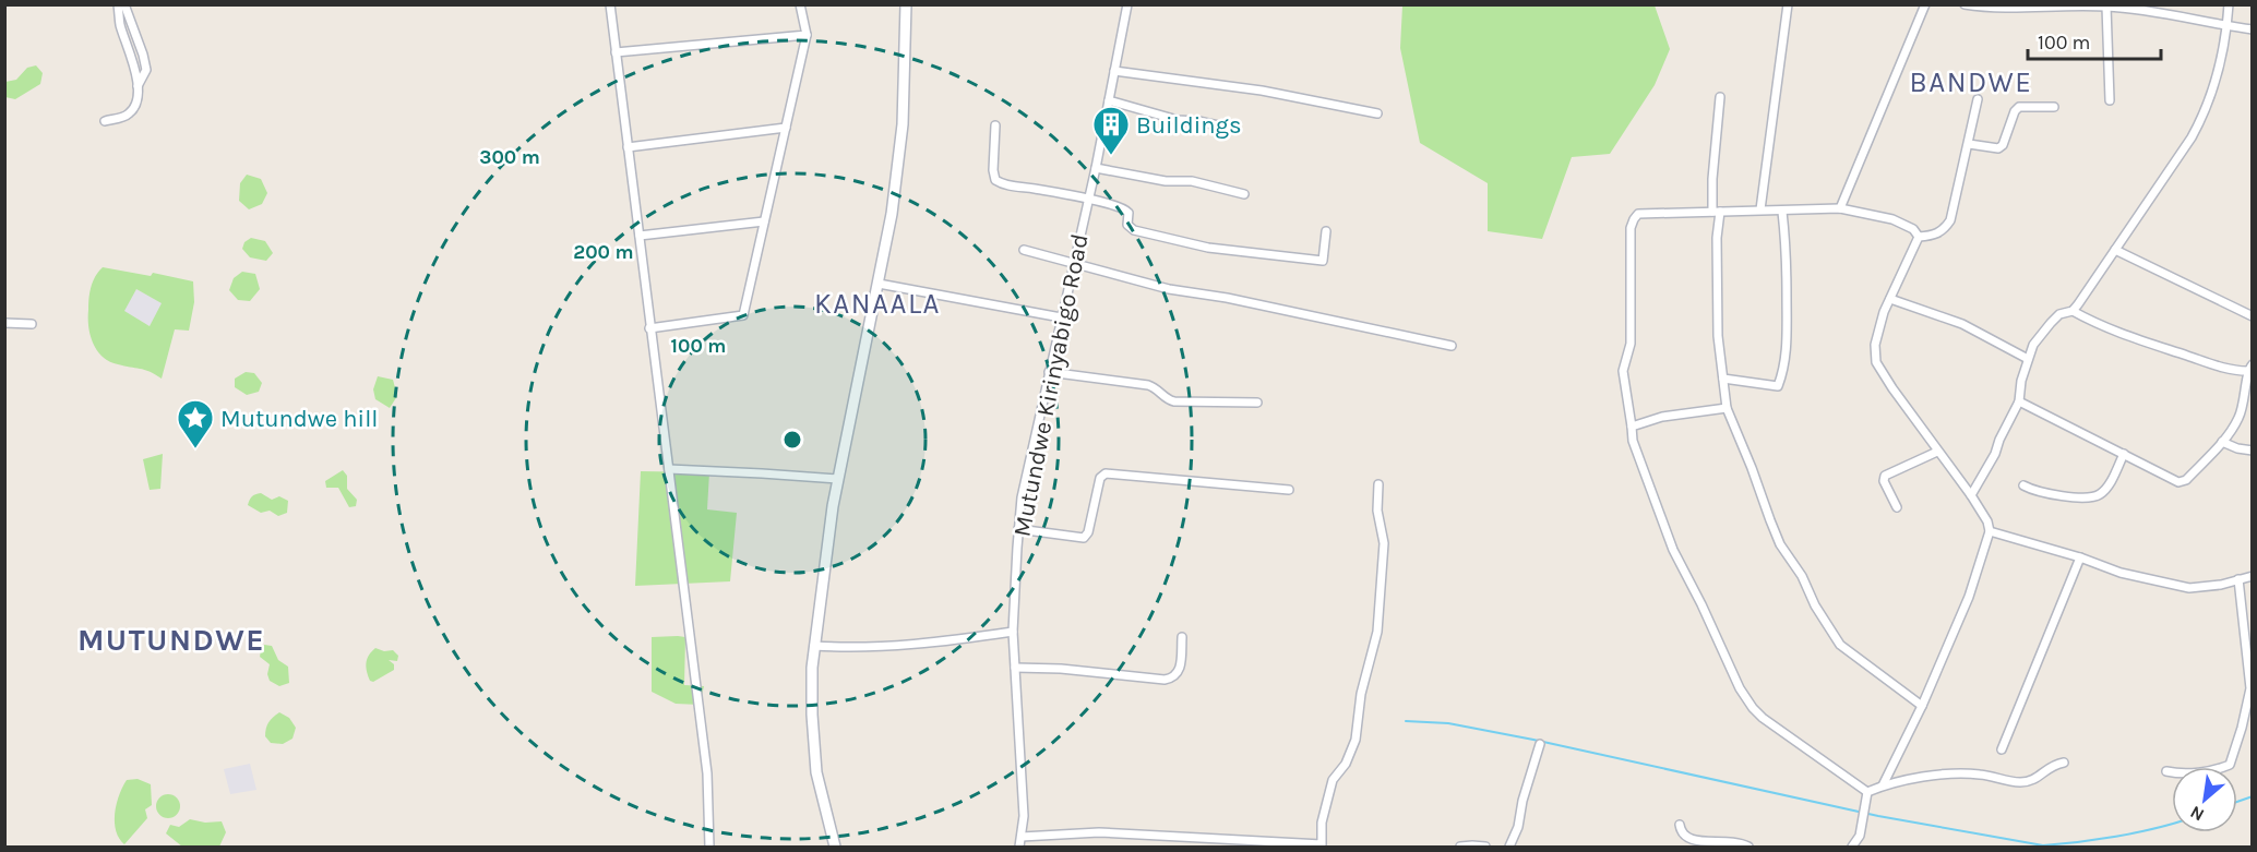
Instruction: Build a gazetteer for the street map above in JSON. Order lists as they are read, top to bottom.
{
  "streets": {
    "street": ["Mutundwe Kirinyabigo Road"]
  },
  "districts": ["BANDWE", "KANAALA", "MUTUNDWE"],
  "places": {
    "building": ["Buildings"],
    "place": ["Mutundwe hill"]
  },
  "scale_bar": "100 m",
  "north": "bottom left",
  "rings": ["300 m", "200 m", "100 m"]
}
